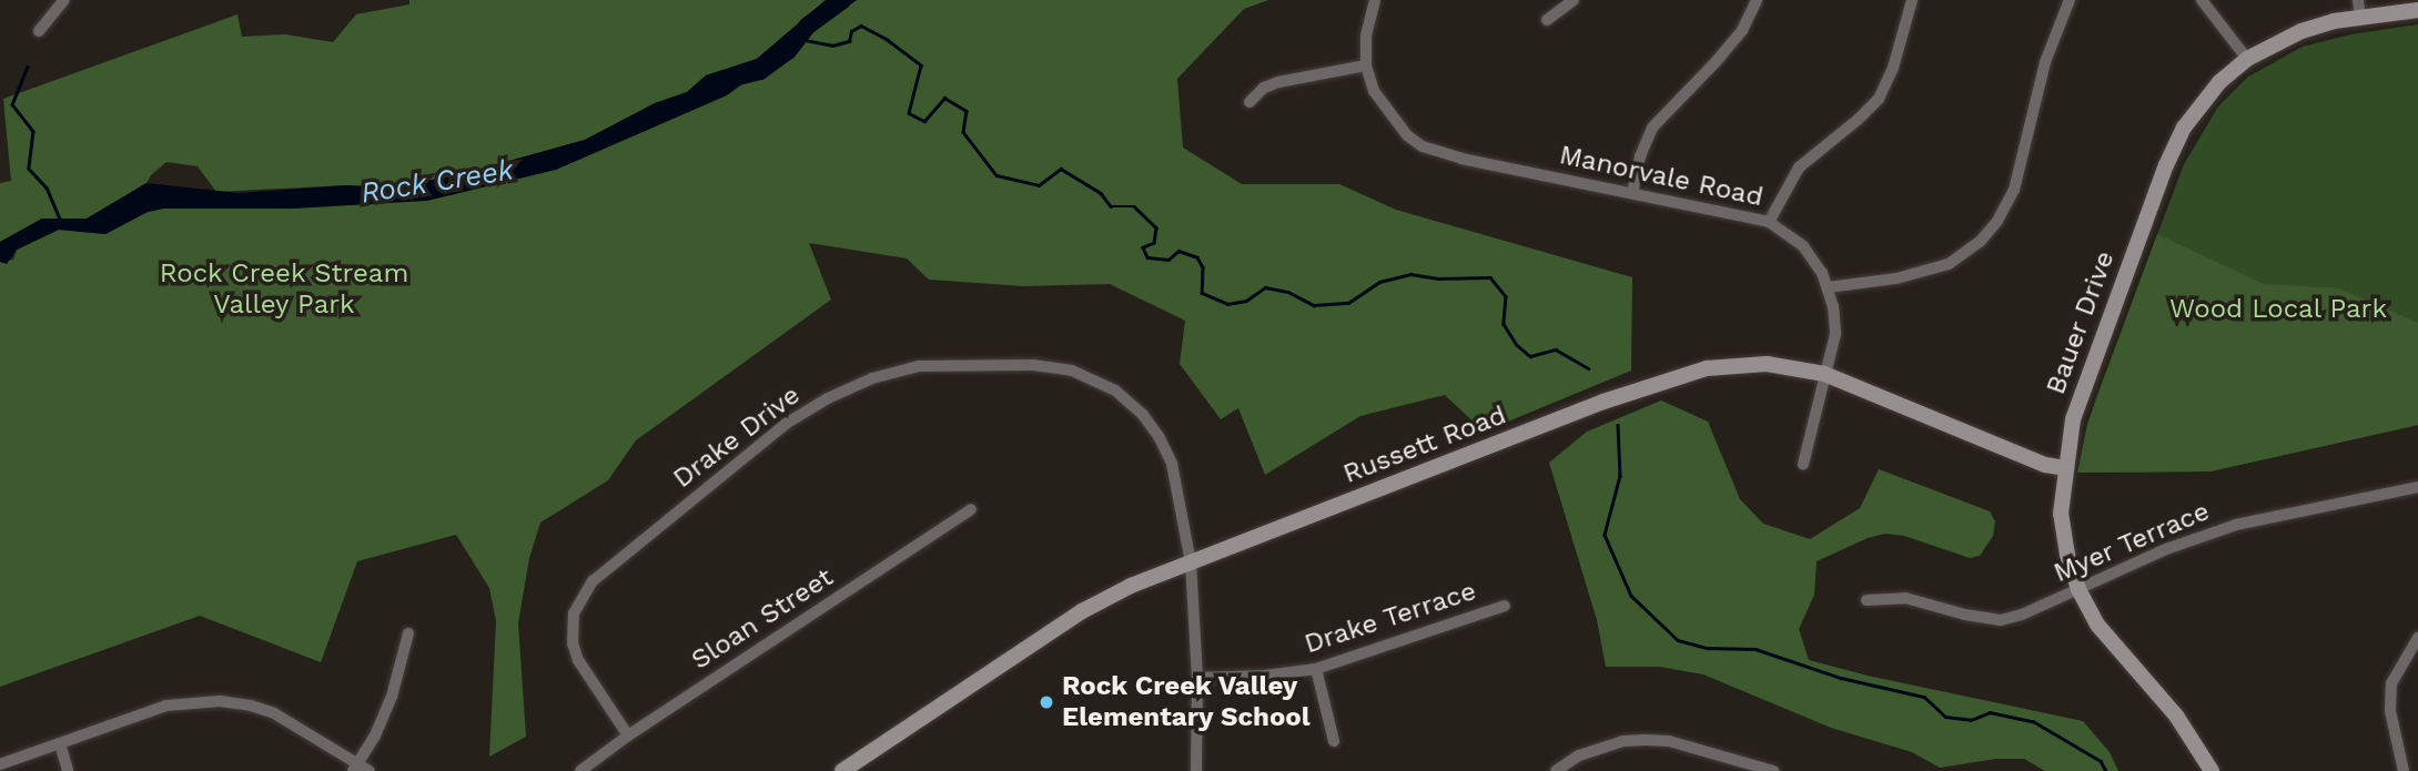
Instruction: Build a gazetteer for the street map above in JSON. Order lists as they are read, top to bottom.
{
  "streets": {
    "street": [
      "Manorvale Road",
      "Bauer Drive",
      "Drake Drive",
      "Russett Road",
      "Myer Terrace",
      "Drake Terrace",
      "Sloan Street"
    ]
  },
  "crossings": [
    ["Manorvale Road", "Russett Road"],
    ["Bauer Drive", "Russett Road"],
    ["Bauer Drive", "Myer Terrace"],
    ["Drake Drive", "Russett Road"],
    ["Drake Drive", "Drake Terrace"],
    ["Drake Drive", "Sloan Street"]
  ],
  "water": ["Rock Creek"],
  "parks": ["Rock Creek Stream Valley Park", "Wood Local Park"],
  "places": ["Rock Creek Valley Elementary School"]
}
